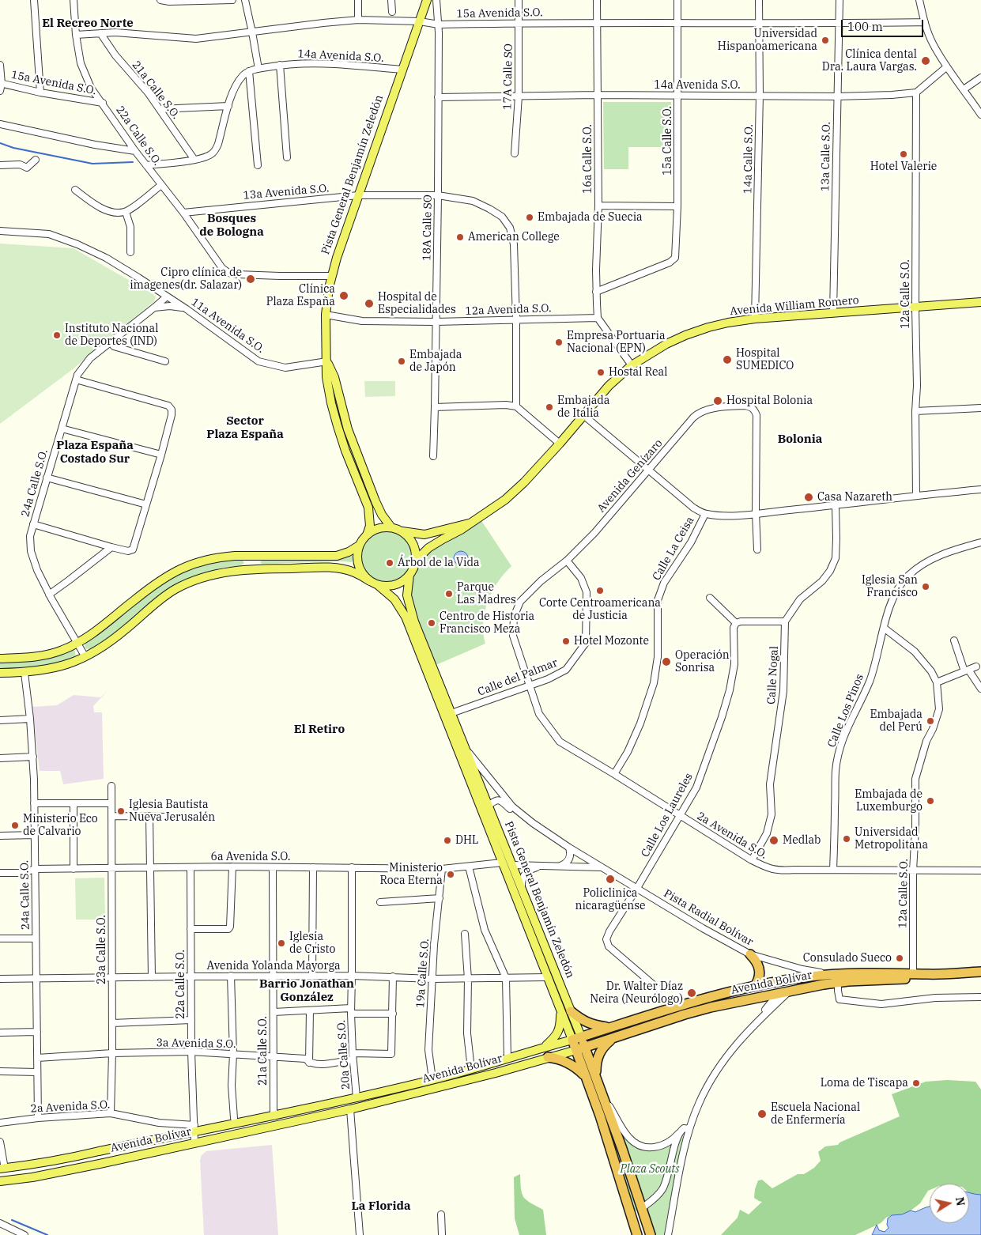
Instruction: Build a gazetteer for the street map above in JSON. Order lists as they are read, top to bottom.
{
  "streets": {
    "highway": ["Pista General Benjamín Zeledón", "Avenida Bolívar"],
    "main road": ["Avenida William Romero"],
    "street": [
      "15a Avenida S.O.",
      "14a Avenida S.O.",
      "17A Calle SO",
      "21a Calle S.O.",
      "22a Calle S.O.",
      "15a Calle S.O.",
      "13a Calle S.O.",
      "16a Calle S.O.",
      "14a Calle S.O.",
      "13a Avenida S.O.",
      "18A Calle SO",
      "12a Calle S.O.",
      "12a Avenida S.O.",
      "11a Avenida S.O.",
      "Avenida Genízaro",
      "24a Calle S.O.",
      "Calle La Ceisa",
      "Calle Nogal",
      "Calle del Palmar",
      "Calle Los Pinos",
      "Calle Los Laureles",
      "2a Avenida S.O.",
      "6a Avenida S.O.",
      "Pista Radial Bolívar",
      "23a Calle S.O.",
      "Avenida Yolanda Mayorga",
      "19a Calle S.O.",
      "3a Avenida S.O.",
      "20a Calle S.O."
    ]
  },
  "crossings": [
    ["15a Avenida S.O.", "17A Calle SO"],
    ["15a Avenida S.O.", "21a Calle S.O."],
    ["15a Avenida S.O.", "22a Calle S.O."],
    ["15a Avenida S.O.", "15a Calle S.O."],
    ["15a Avenida S.O.", "13a Calle S.O."],
    ["15a Avenida S.O.", "16a Calle S.O."],
    ["15a Avenida S.O.", "14a Calle S.O."],
    ["15a Avenida S.O.", "Pista General Benjamín Zeledón"],
    ["15a Avenida S.O.", "18A Calle SO"],
    ["14a Avenida S.O.", "17A Calle SO"],
    ["14a Avenida S.O.", "15a Calle S.O."],
    ["14a Avenida S.O.", "13a Calle S.O."],
    ["14a Avenida S.O.", "16a Calle S.O."],
    ["14a Avenida S.O.", "14a Calle S.O."],
    ["14a Avenida S.O.", "Pista General Benjamín Zeledón"],
    ["14a Avenida S.O.", "18A Calle SO"],
    ["14a Avenida S.O.", "12a Calle S.O."],
    ["21a Calle S.O.", "6a Avenida S.O."],
    ["21a Calle S.O.", "Avenida Yolanda Mayorga"],
    ["21a Calle S.O.", "Avenida Bolívar"],
    ["21a Calle S.O.", "3a Avenida S.O."],
    ["22a Calle S.O.", "Pista General Benjamín Zeledón"],
    ["22a Calle S.O.", "13a Avenida S.O."],
    ["22a Calle S.O.", "2a Avenida S.O."],
    ["22a Calle S.O.", "6a Avenida S.O."],
    ["22a Calle S.O.", "Avenida Yolanda Mayorga"],
    ["22a Calle S.O.", "Avenida Bolívar"],
    ["22a Calle S.O.", "3a Avenida S.O."],
    ["15a Calle S.O.", "16a Calle S.O."],
    ["13a Calle S.O.", "Avenida William Romero"],
    ["16a Calle S.O.", "12a Avenida S.O."],
    ["14a Calle S.O.", "Avenida William Romero"],
    ["Pista General Benjamín Zeledón", "13a Avenida S.O."],
    ["Pista General Benjamín Zeledón", "Avenida William Romero"],
    ["Pista General Benjamín Zeledón", "12a Avenida S.O."],
    ["Pista General Benjamín Zeledón", "11a Avenida S.O."],
    ["Pista General Benjamín Zeledón", "Calle del Palmar"],
    ["Pista General Benjamín Zeledón", "6a Avenida S.O."],
    ["Pista General Benjamín Zeledón", "Avenida Yolanda Mayorga"],
    ["Pista General Benjamín Zeledón", "Avenida Bolívar"],
    ["13a Avenida S.O.", "18A Calle SO"],
    ["13a Avenida S.O.", "12a Avenida S.O."],
    ["18A Calle SO", "12a Avenida S.O."],
    ["12a Calle S.O.", "Avenida William Romero"],
    ["12a Calle S.O.", "Calle Los Pinos"],
    ["12a Calle S.O.", "2a Avenida S.O."],
    ["12a Calle S.O.", "Avenida Bolívar"],
    ["11a Avenida S.O.", "24a Calle S.O."],
    ["Avenida Genízaro", "Calle del Palmar"],
    ["Avenida Genízaro", "2a Avenida S.O."],
    ["24a Calle S.O.", "2a Avenida S.O."],
    ["24a Calle S.O.", "6a Avenida S.O."],
    ["24a Calle S.O.", "Avenida Yolanda Mayorga"],
    ["24a Calle S.O.", "3a Avenida S.O."],
    ["Calle La Ceisa", "2a Avenida S.O."],
    ["Calle Nogal", "2a Avenida S.O."],
    ["Calle del Palmar", "2a Avenida S.O."],
    ["Calle Los Pinos", "2a Avenida S.O."],
    ["Calle Los Laureles", "2a Avenida S.O."],
    ["Calle Los Laureles", "Pista Radial Bolívar"],
    ["2a Avenida S.O.", "23a Calle S.O."],
    ["2a Avenida S.O.", "Avenida Bolívar"],
    ["6a Avenida S.O.", "23a Calle S.O."],
    ["6a Avenida S.O.", "19a Calle S.O."],
    ["6a Avenida S.O.", "20a Calle S.O."],
    ["Pista Radial Bolívar", "Avenida Bolívar"],
    ["23a Calle S.O.", "Avenida Yolanda Mayorga"],
    ["23a Calle S.O.", "3a Avenida S.O."],
    ["Avenida Yolanda Mayorga", "19a Calle S.O."],
    ["Avenida Yolanda Mayorga", "20a Calle S.O."],
    ["19a Calle S.O.", "Avenida Bolívar"],
    ["Avenida Bolívar", "20a Calle S.O."],
    ["3a Avenida S.O.", "20a Calle S.O."]
  ],
  "districts": [
    "El Recreo Norte",
    "Bosques de Bologna",
    "Sector Plaza España",
    "Bolonia",
    "Plaza España Costado Sur",
    "El Retiro",
    "Barrio Jonathan González",
    "La Florida"
  ],
  "parks": ["Plaza Scouts"],
  "places": [
    "Universidad Hispanoamericana",
    "Clínica dental Dra. Laura Vargas.",
    "Hotel Valerie",
    "Embajada de Suecia",
    "American College",
    "Cipro clínica de imagenes(dr. Salazar)",
    "Clínica Plaza España",
    "Hospital de Especialidades",
    "Instituto Nacional de Deportes (IND)",
    "Empresa Portuaria Nacional (EPN)",
    "Hospital SUMEDICO",
    "Embajada de Japón",
    "Hostal Real",
    "Hospital Bolonia",
    "Embajada de Italia",
    "Casa Nazareth",
    "Árbol de la Vida",
    "Iglesia San Francisco",
    "Corte Centroamericana de Justicia",
    "Parque Las Madres",
    "Centro de Historia Francisco Meza",
    "Hotel Mozonte",
    "Operación Sonrisa",
    "Embajada del Perú",
    "Embajada de Luxemburgo",
    "Iglesia Bautista Nueva Jerusalén",
    "Ministerio Eco de Calvario",
    "Universidad Metropolitana",
    "DHL",
    "Medlab",
    "Ministerio Roca Eterna",
    "Policlinica nicaragüense",
    "Iglesia de Cristo",
    "Consulado Sueco",
    "Dr. Walter Díaz Neira (Neurólogo)",
    "Loma de Tiscapa",
    "Escuela Nacional de Enfermería"
  ],
  "scale_bar": "100 m",
  "north": "right"
}
